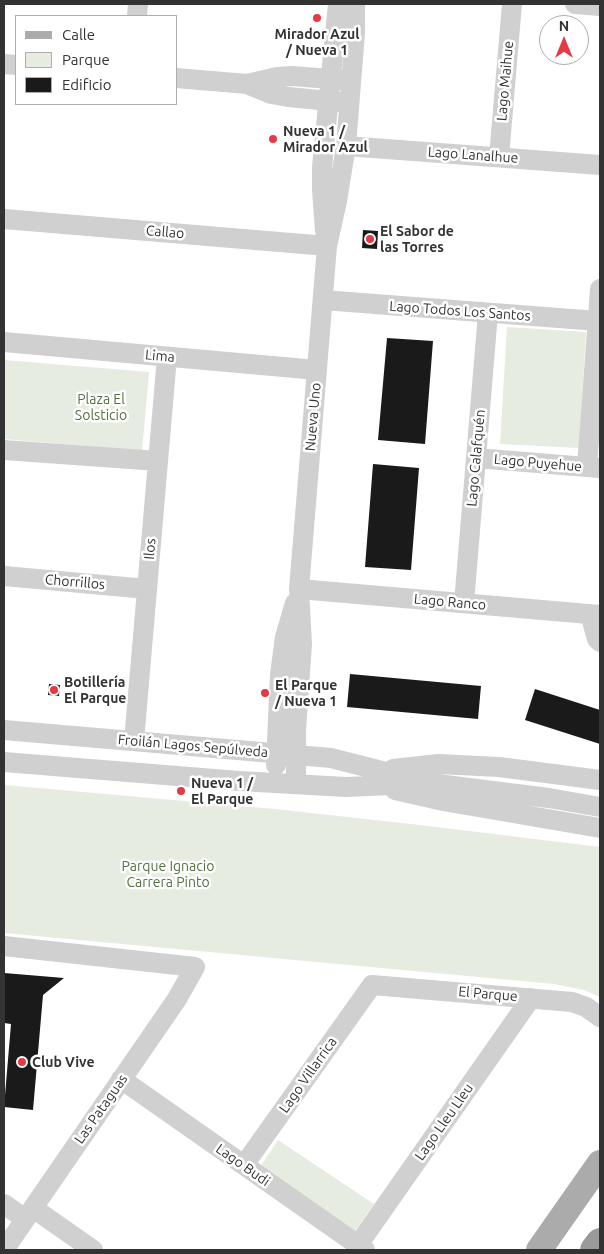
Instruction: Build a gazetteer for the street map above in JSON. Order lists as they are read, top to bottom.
{
  "streets": {
    "street": [
      "Lago Maihue",
      "Lago Lanalhue",
      "Callao",
      "Lago Todos Los Santos",
      "Lima",
      "Nueva Uno",
      "Lago Calafquén",
      "Lago Puyehue",
      "Ilos",
      "Chorrillos",
      "Lago Ranco",
      "Froilán Lagos Sepúlveda",
      "El Parque",
      "Lago Villarrica",
      "Las Pataguas",
      "Lago Lleu Lleu",
      "Lago Budi"
    ]
  },
  "crossings": [
    ["Lago Maihue", "Lago Lanalhue"],
    ["Lago Lanalhue", "Nueva Uno"],
    ["Callao", "Nueva Uno"],
    ["Lago Todos Los Santos", "Nueva Uno"],
    ["Lago Todos Los Santos", "Lago Calafquén"],
    ["Lima", "Nueva Uno"],
    ["Lima", "Ilos"],
    ["Nueva Uno", "Lago Ranco"],
    ["Nueva Uno", "Froilán Lagos Sepúlveda"],
    ["Lago Calafquén", "Lago Puyehue"],
    ["Lago Calafquén", "Lago Ranco"],
    ["Ilos", "Chorrillos"],
    ["Ilos", "Froilán Lagos Sepúlveda"],
    ["El Parque", "Lago Villarrica"],
    ["El Parque", "Lago Lleu Lleu"],
    ["Lago Villarrica", "Lago Budi"],
    ["Las Pataguas", "Lago Budi"],
    ["Lago Lleu Lleu", "Lago Budi"]
  ],
  "parks": ["Plaza El Solsticio", "Parque Ignacio Carrera Pinto"],
  "places": [
    "Mirador Azul / Nueva 1",
    "Nueva 1 / Mirador Azul",
    "El Sabor de las Torres",
    "Botillería El Parque",
    "El Parque / Nueva 1",
    "Nueva 1 / El Parque",
    "Club Vive"
  ],
  "legend": ["Calle", "Parque", "Edificio"],
  "north": "top"
}
